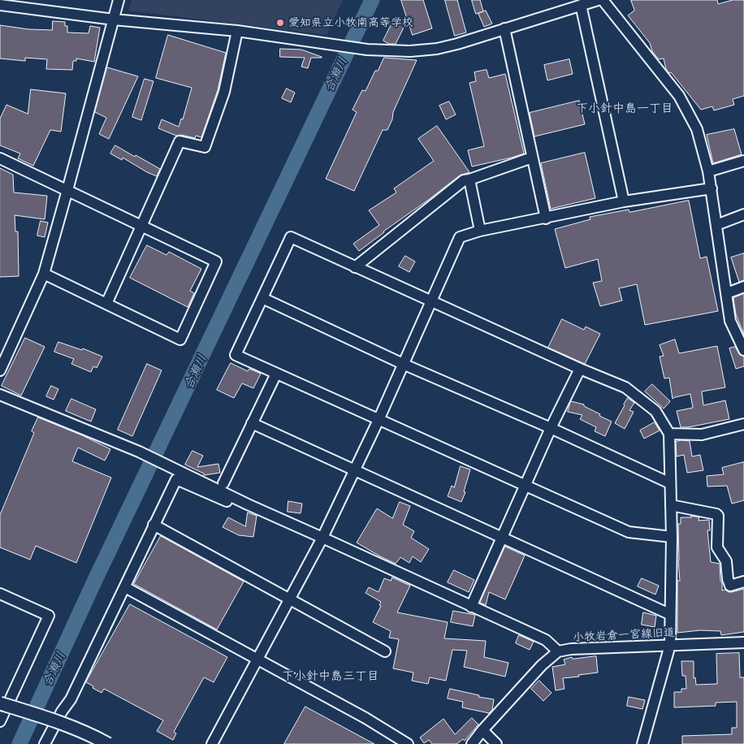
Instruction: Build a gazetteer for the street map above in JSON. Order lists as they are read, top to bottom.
{
  "streets": {
    "street": ["小牧岩倉一宮線旧道"]
  },
  "districts": ["下小針中島一丁目", "下小針中島三丁目"],
  "water": ["合瀬川"],
  "places": ["愛知県立小牧南高等学校"]
}
